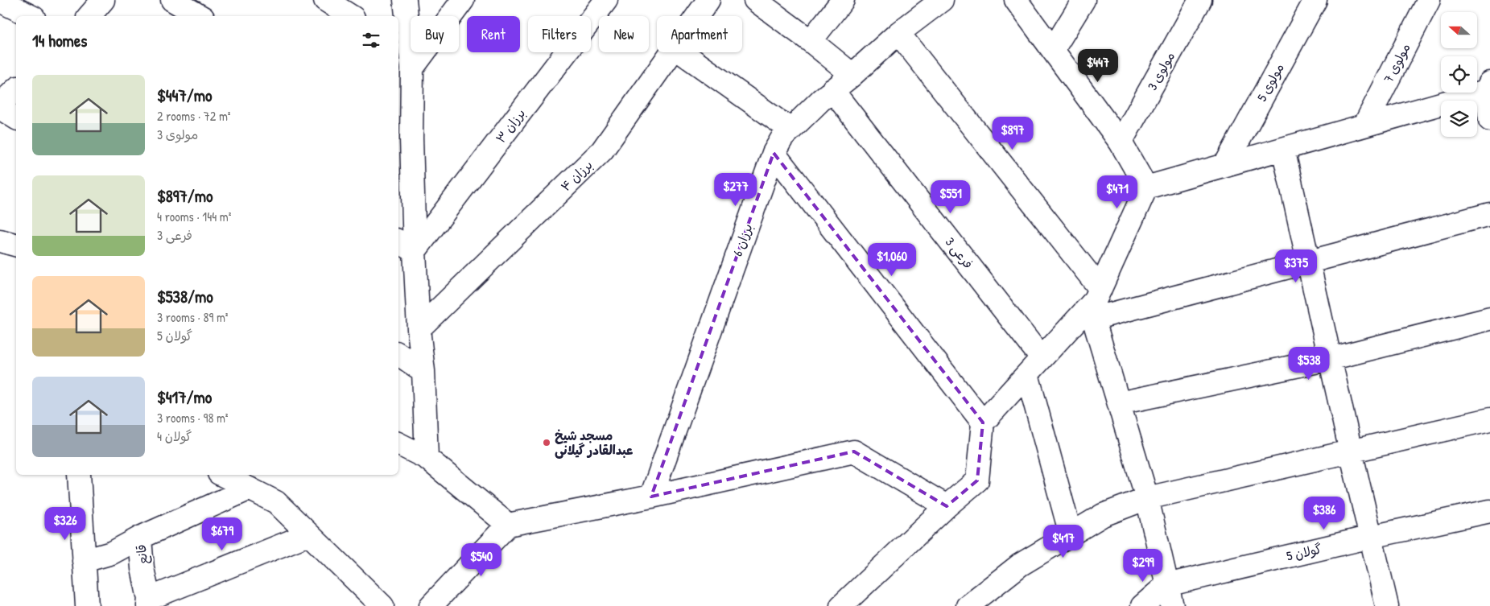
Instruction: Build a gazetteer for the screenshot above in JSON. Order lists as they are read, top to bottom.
{
  "streets": {
    "street": [
      "مولوی 7",
      "مولوی 3",
      "مولوی 5",
      "برزان ۳",
      "برزان ۴",
      "برزان 6",
      "فرعی 3",
      "گولان 5",
      "قانع"
    ]
  },
  "crossings": [
    ["برزان 6", "فرعی 3"]
  ],
  "places": ["مسجد شیخ عبدالقادر گیلانی"],
  "north": "left",
  "page": {
    "chip": [
      "Buy",
      "Rent",
      "Filters",
      "New",
      "Apartment"
    ],
    "heading": "14 homes",
    "price": [
      "$447",
      "$897",
      "$277",
      "$471",
      "$551",
      "$1,060",
      "$375",
      "$538",
      "$386",
      "$326",
      "$679",
      "$417",
      "$540",
      "$299"
    ],
    "list": [
      {
        "name": "$447/mo",
        "note": "2 rooms · 72 m² · مولوی 3"
      },
      {
        "name": "$897/mo",
        "note": "4 rooms · 144 m² · فرعی 3"
      },
      {
        "name": "$538/mo",
        "note": "3 rooms · 89 m² · گولان 5"
      },
      {
        "name": "$417/mo",
        "note": "3 rooms · 98 m² · گولان 4"
      }
    ]
  }
}
